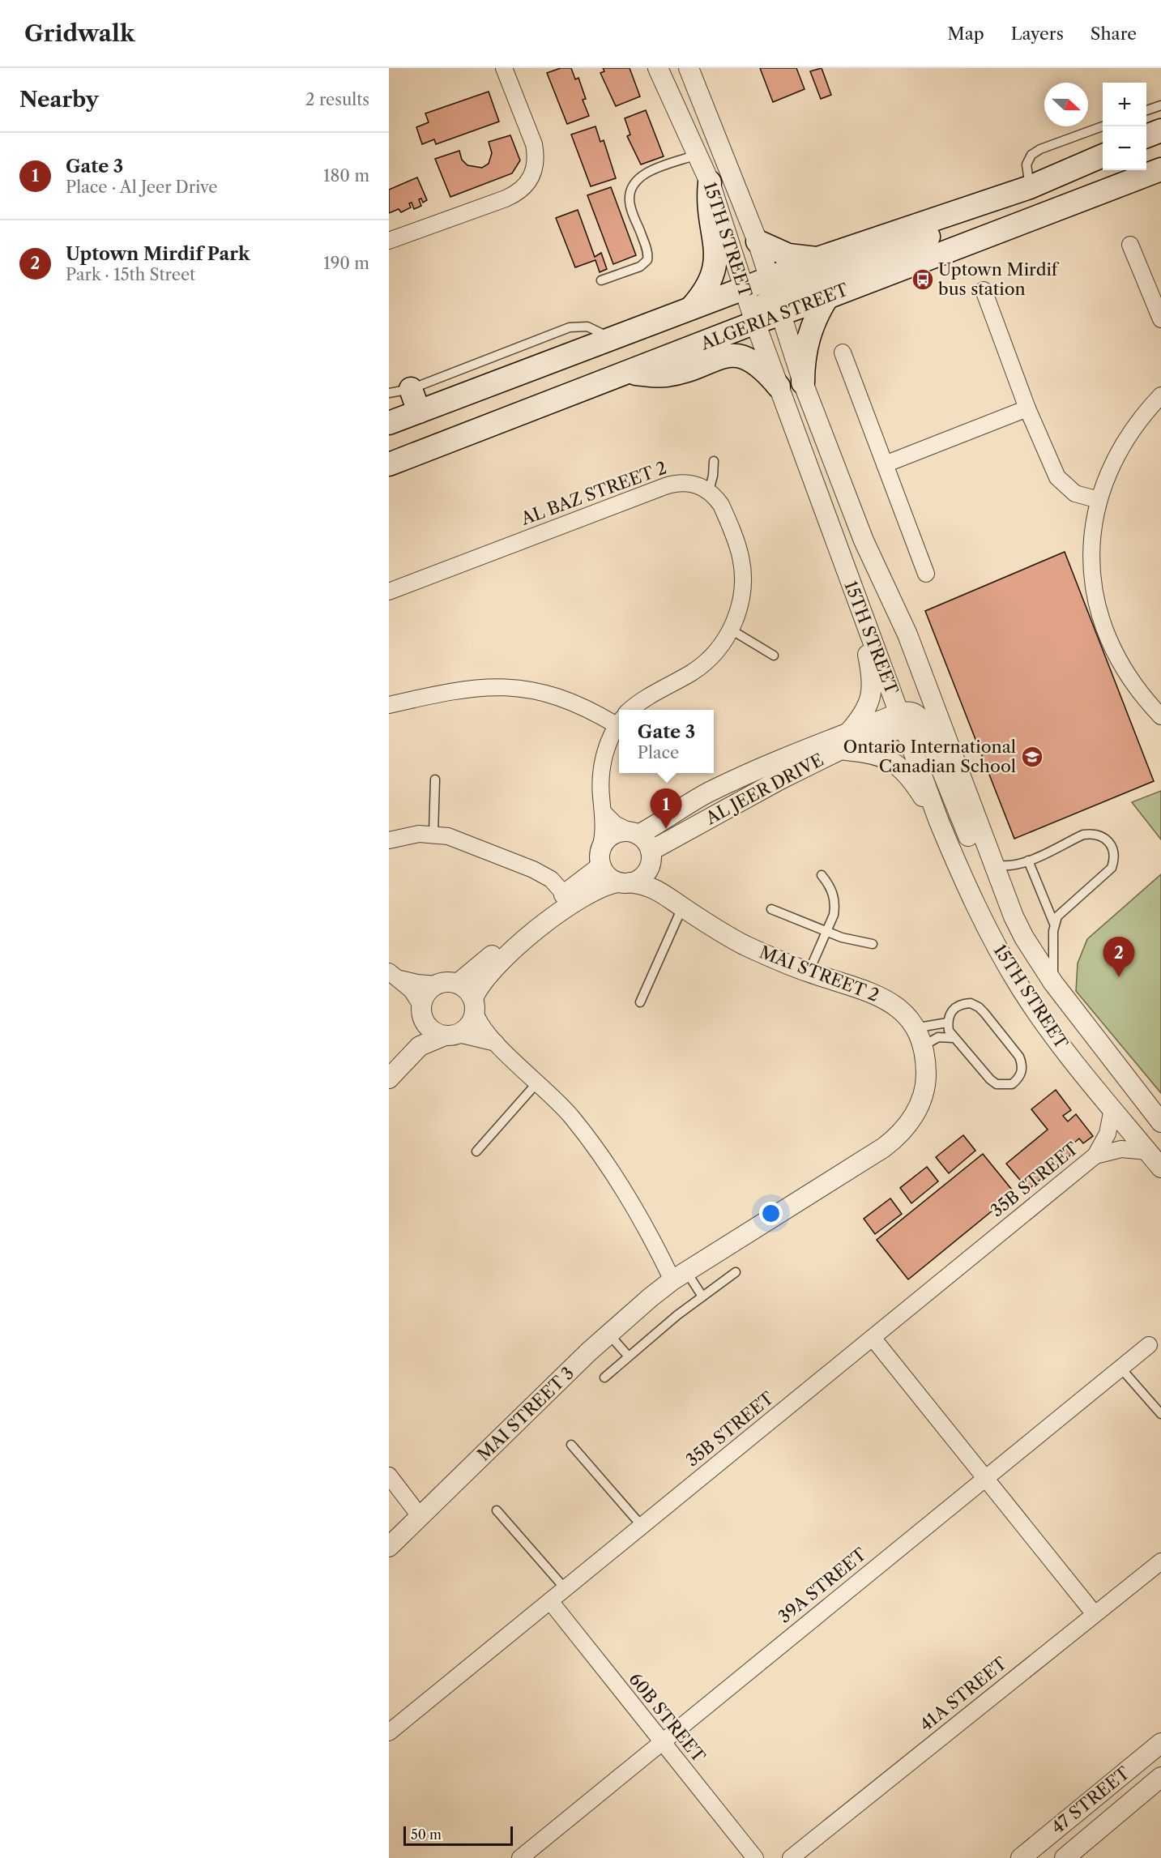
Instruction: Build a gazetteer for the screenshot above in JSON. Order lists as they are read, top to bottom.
{
  "streets": {
    "main road": ["ALGERIA STREET"],
    "street": [
      "15TH STREET",
      "AL BAZ STREET 2",
      "AL JEER DRIVE",
      "MAI STREET 2",
      "35B STREET",
      "MAI STREET 3",
      "39A STREET",
      "41A STREET",
      "60B STREET",
      "47 STREET"
    ]
  },
  "crossings": [
    ["15TH STREET", "ALGERIA STREET"],
    ["15TH STREET", "AL JEER DRIVE"],
    ["15TH STREET", "35B STREET"],
    ["AL JEER DRIVE", "MAI STREET 2"],
    ["MAI STREET 2", "MAI STREET 3"],
    ["35B STREET", "60B STREET"],
    ["39A STREET", "60B STREET"]
  ],
  "places": {
    "bus stop": ["Uptown Mirdif bus station"],
    "school or university": ["Ontario International Canadian School"]
  },
  "scale_bar": "50 m",
  "north": "right",
  "page": {
    "header": "Gridwalk",
    "nav": ["Map", "Layers", "Share"],
    "heading": ["Nearby", "2 results"],
    "map_buttons": ["+", "−"],
    "list": [
      {
        "mark": "1",
        "name": "Gate 3",
        "note": "Place · Al Jeer Drive",
        "value": "180 m"
      },
      {
        "mark": "2",
        "name": "Uptown Mirdif Park",
        "note": "Park · 15th Street",
        "value": "190 m"
      }
    ],
    "popup": ["Gate 3", "Place"],
    "pins": ["1", "2"],
    "scale": "50 m"
  }
}
